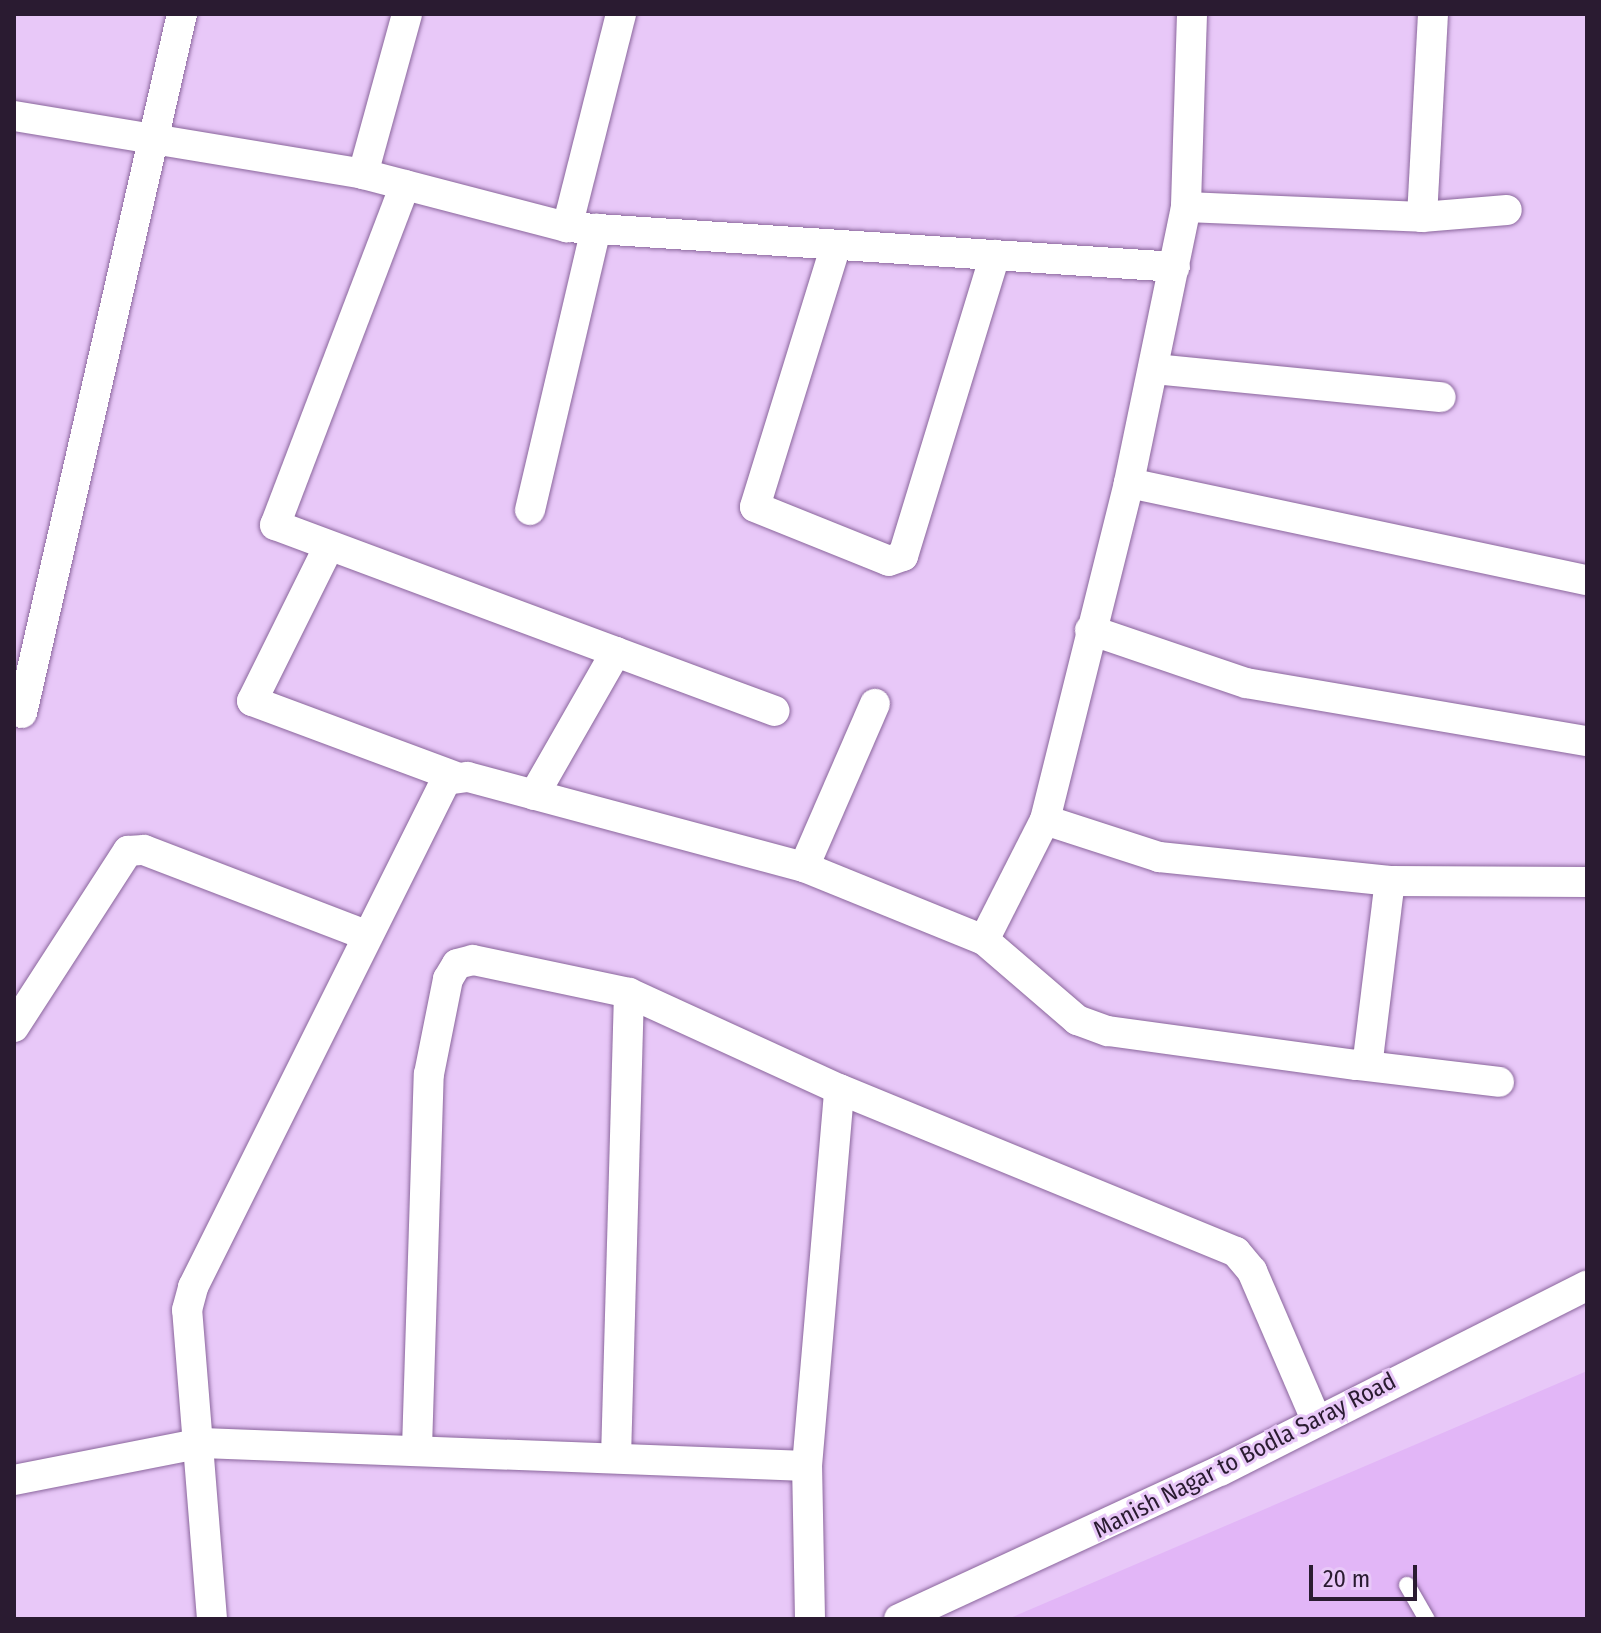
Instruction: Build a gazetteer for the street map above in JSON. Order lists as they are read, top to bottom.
{
  "streets": {
    "street": ["Manish Nagar to Bodla Saray Road"]
  },
  "scale_bar": "20 m"
}
